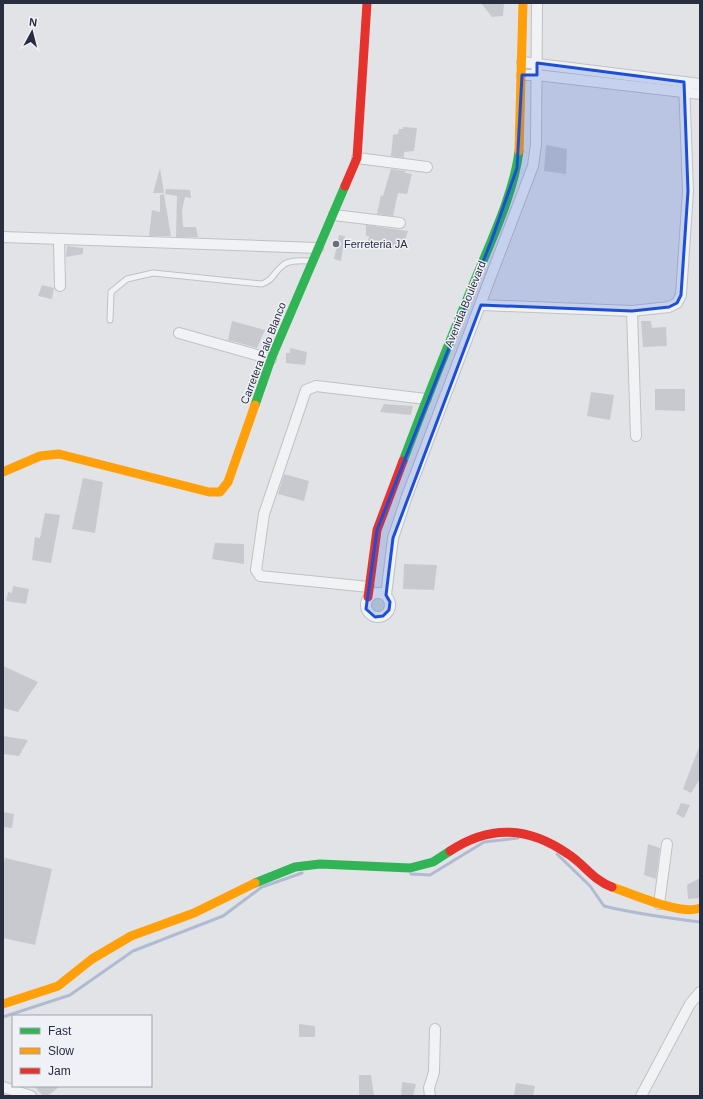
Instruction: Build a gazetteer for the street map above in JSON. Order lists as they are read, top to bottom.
{
  "streets": {
    "street": ["Avenida Boulevard", "Carretera Palo Blanco"]
  },
  "places": ["Ferreteria JA"],
  "legend": ["Fast", "Slow", "Jam"],
  "north": "top"
}
